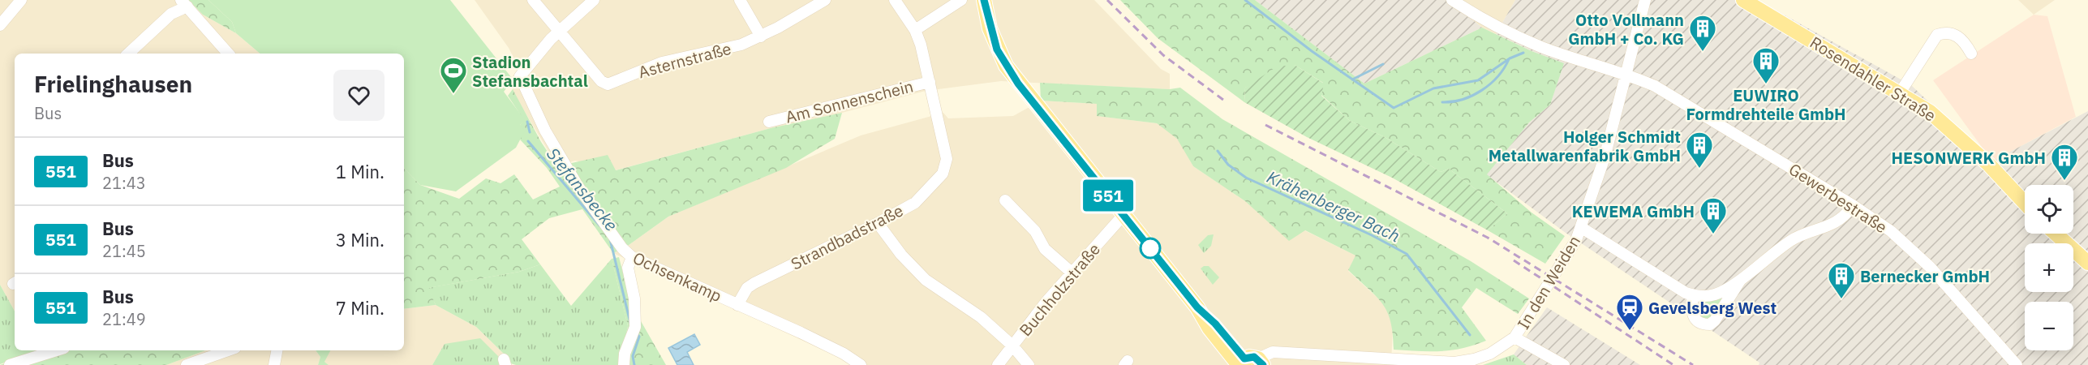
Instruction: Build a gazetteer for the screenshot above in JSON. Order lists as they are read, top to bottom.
{
  "streets": {
    "main road": ["Rosendahler Straße"],
    "street": [
      "Asternstraße",
      "Am Sonnenschein",
      "Gewerbestraße",
      "Strandbadstraße",
      "Ochsenkamp",
      "In den Weiden",
      "Buchholzstraße"
    ]
  },
  "crossings": [
    ["Asternstraße", "Ochsenkamp"],
    ["Am Sonnenschein", "Strandbadstraße"],
    ["Gewerbestraße", "In den Weiden"],
    ["Strandbadstraße", "Ochsenkamp"]
  ],
  "water": ["Stefansbecke", "Krähenberger Bach"],
  "places": {
    "building": [
      "Otto Vollmann GmbH + Co. KG",
      "EUWIRO Formdrehteile GmbH",
      "Holger Schmidt Metallwarenfabrik GmbH",
      "HESONWERK GmbH",
      "KEWEMA GmbH",
      "Bernecker GmbH"
    ],
    "sports": ["Stadion Stefansbachtal"],
    "station": ["Gevelsberg West"]
  },
  "lines": ["bus line 551"],
  "page": {
    "on_map": "551",
    "heading": ["Frielinghausen", "Bus"],
    "list": [
      {
        "mark": "551",
        "name": "Bus",
        "note": "21:43",
        "value": "1 Min."
      },
      {
        "mark": "551",
        "name": "Bus",
        "note": "21:45",
        "value": "3 Min."
      },
      {
        "mark": "551",
        "name": "Bus",
        "note": "21:49",
        "value": "7 Min."
      }
    ],
    "map_buttons": ["+", "−"]
  }
}
